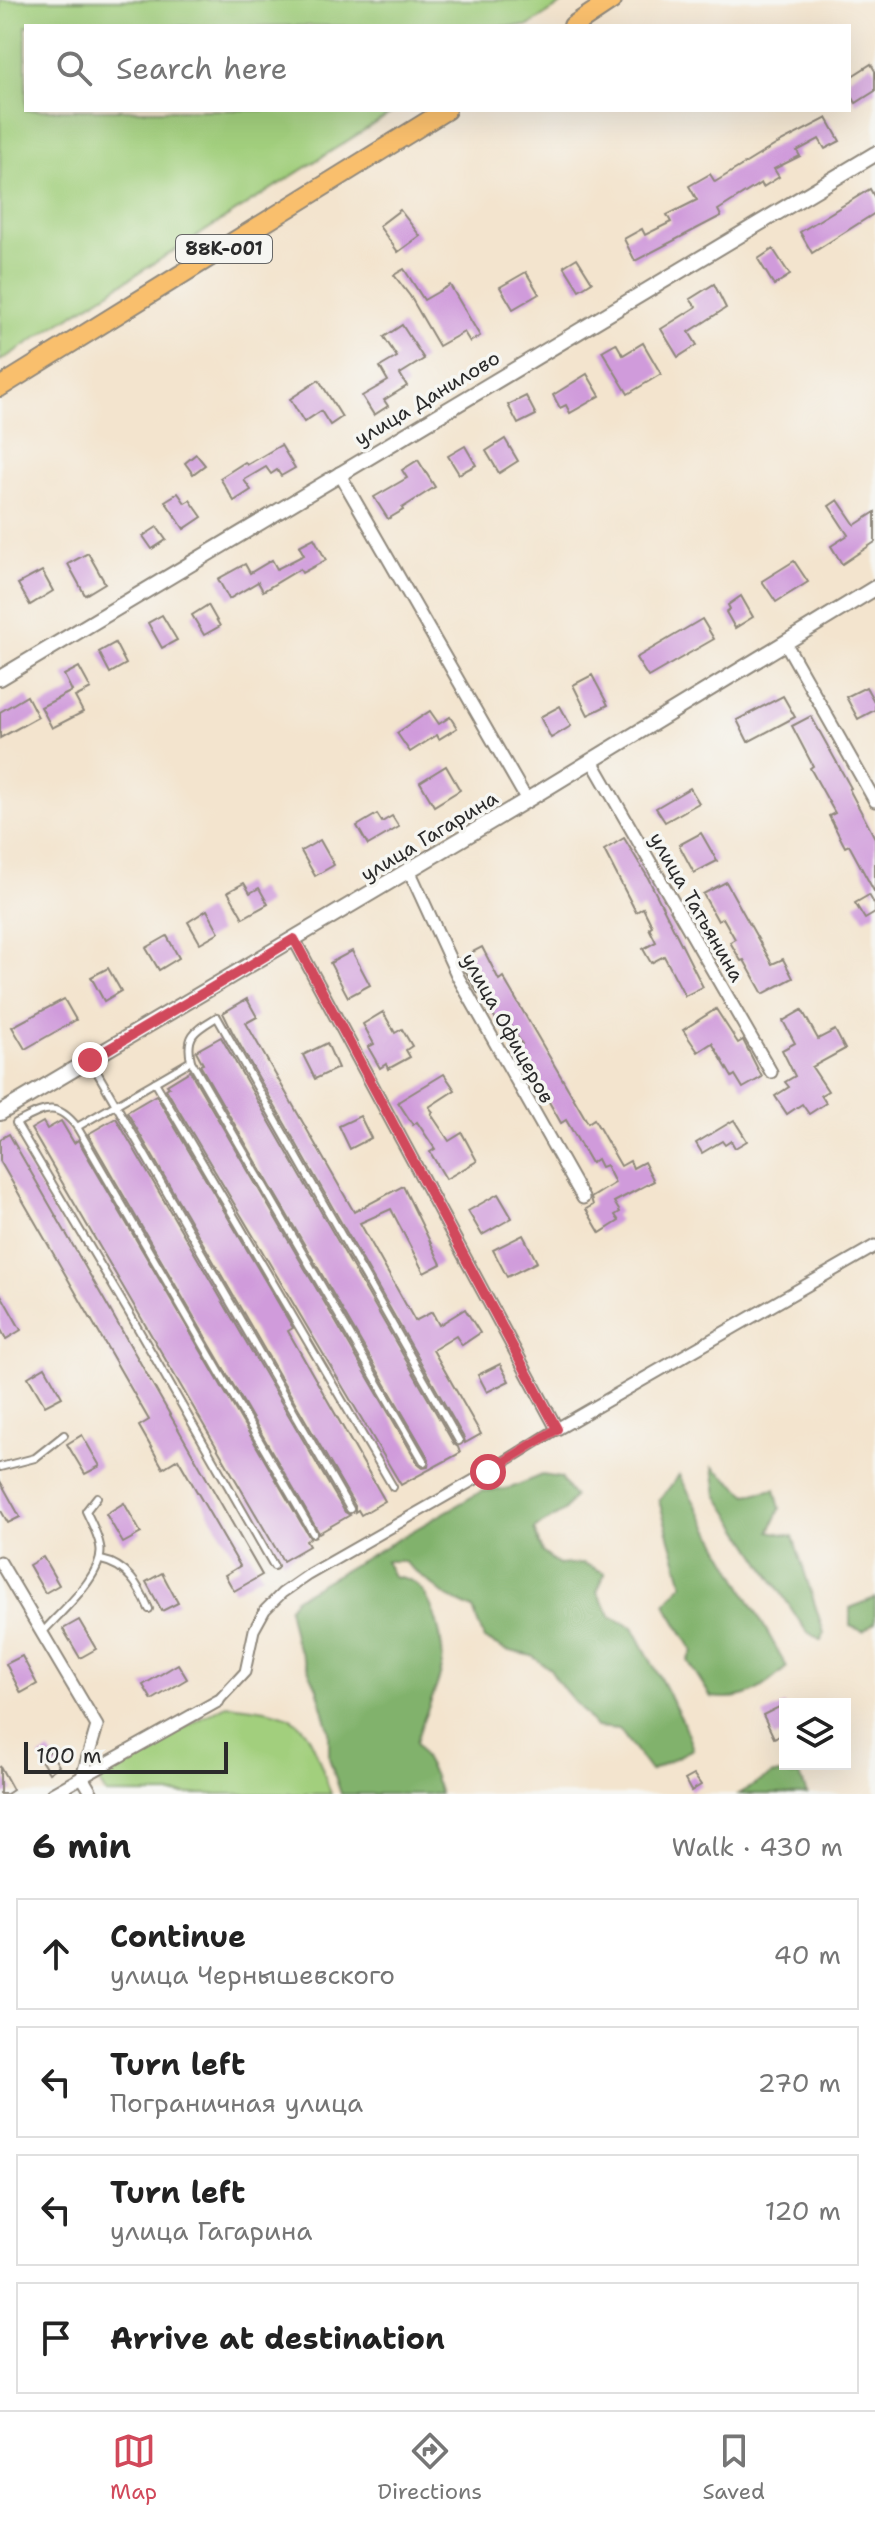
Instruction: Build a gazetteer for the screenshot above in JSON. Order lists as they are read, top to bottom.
{
  "streets": {
    "main road": ["88К-001"],
    "street": [
      "улица Данилово",
      "улица Гагарина",
      "улица Татьянина",
      "улица Офицеров"
    ]
  },
  "crossings": [
    ["улица Гагарина", "улица Татьянина"],
    ["улица Гагарина", "улица Офицеров"]
  ],
  "scale_bar": "100 m",
  "page": {
    "search": "Search here",
    "scale": "100 m",
    "heading": ["6 min", "Walk · 430 m"],
    "list": [
      ["Continue", "улица Чернышевского", "40 m"],
      ["Turn left", "Пограничная улица", "270 m"],
      ["Turn left", "улица Гагарина", "120 m"],
      "Arrive at destination"
    ],
    "nav": ["Map", "Directions", "Saved"]
  }
}
